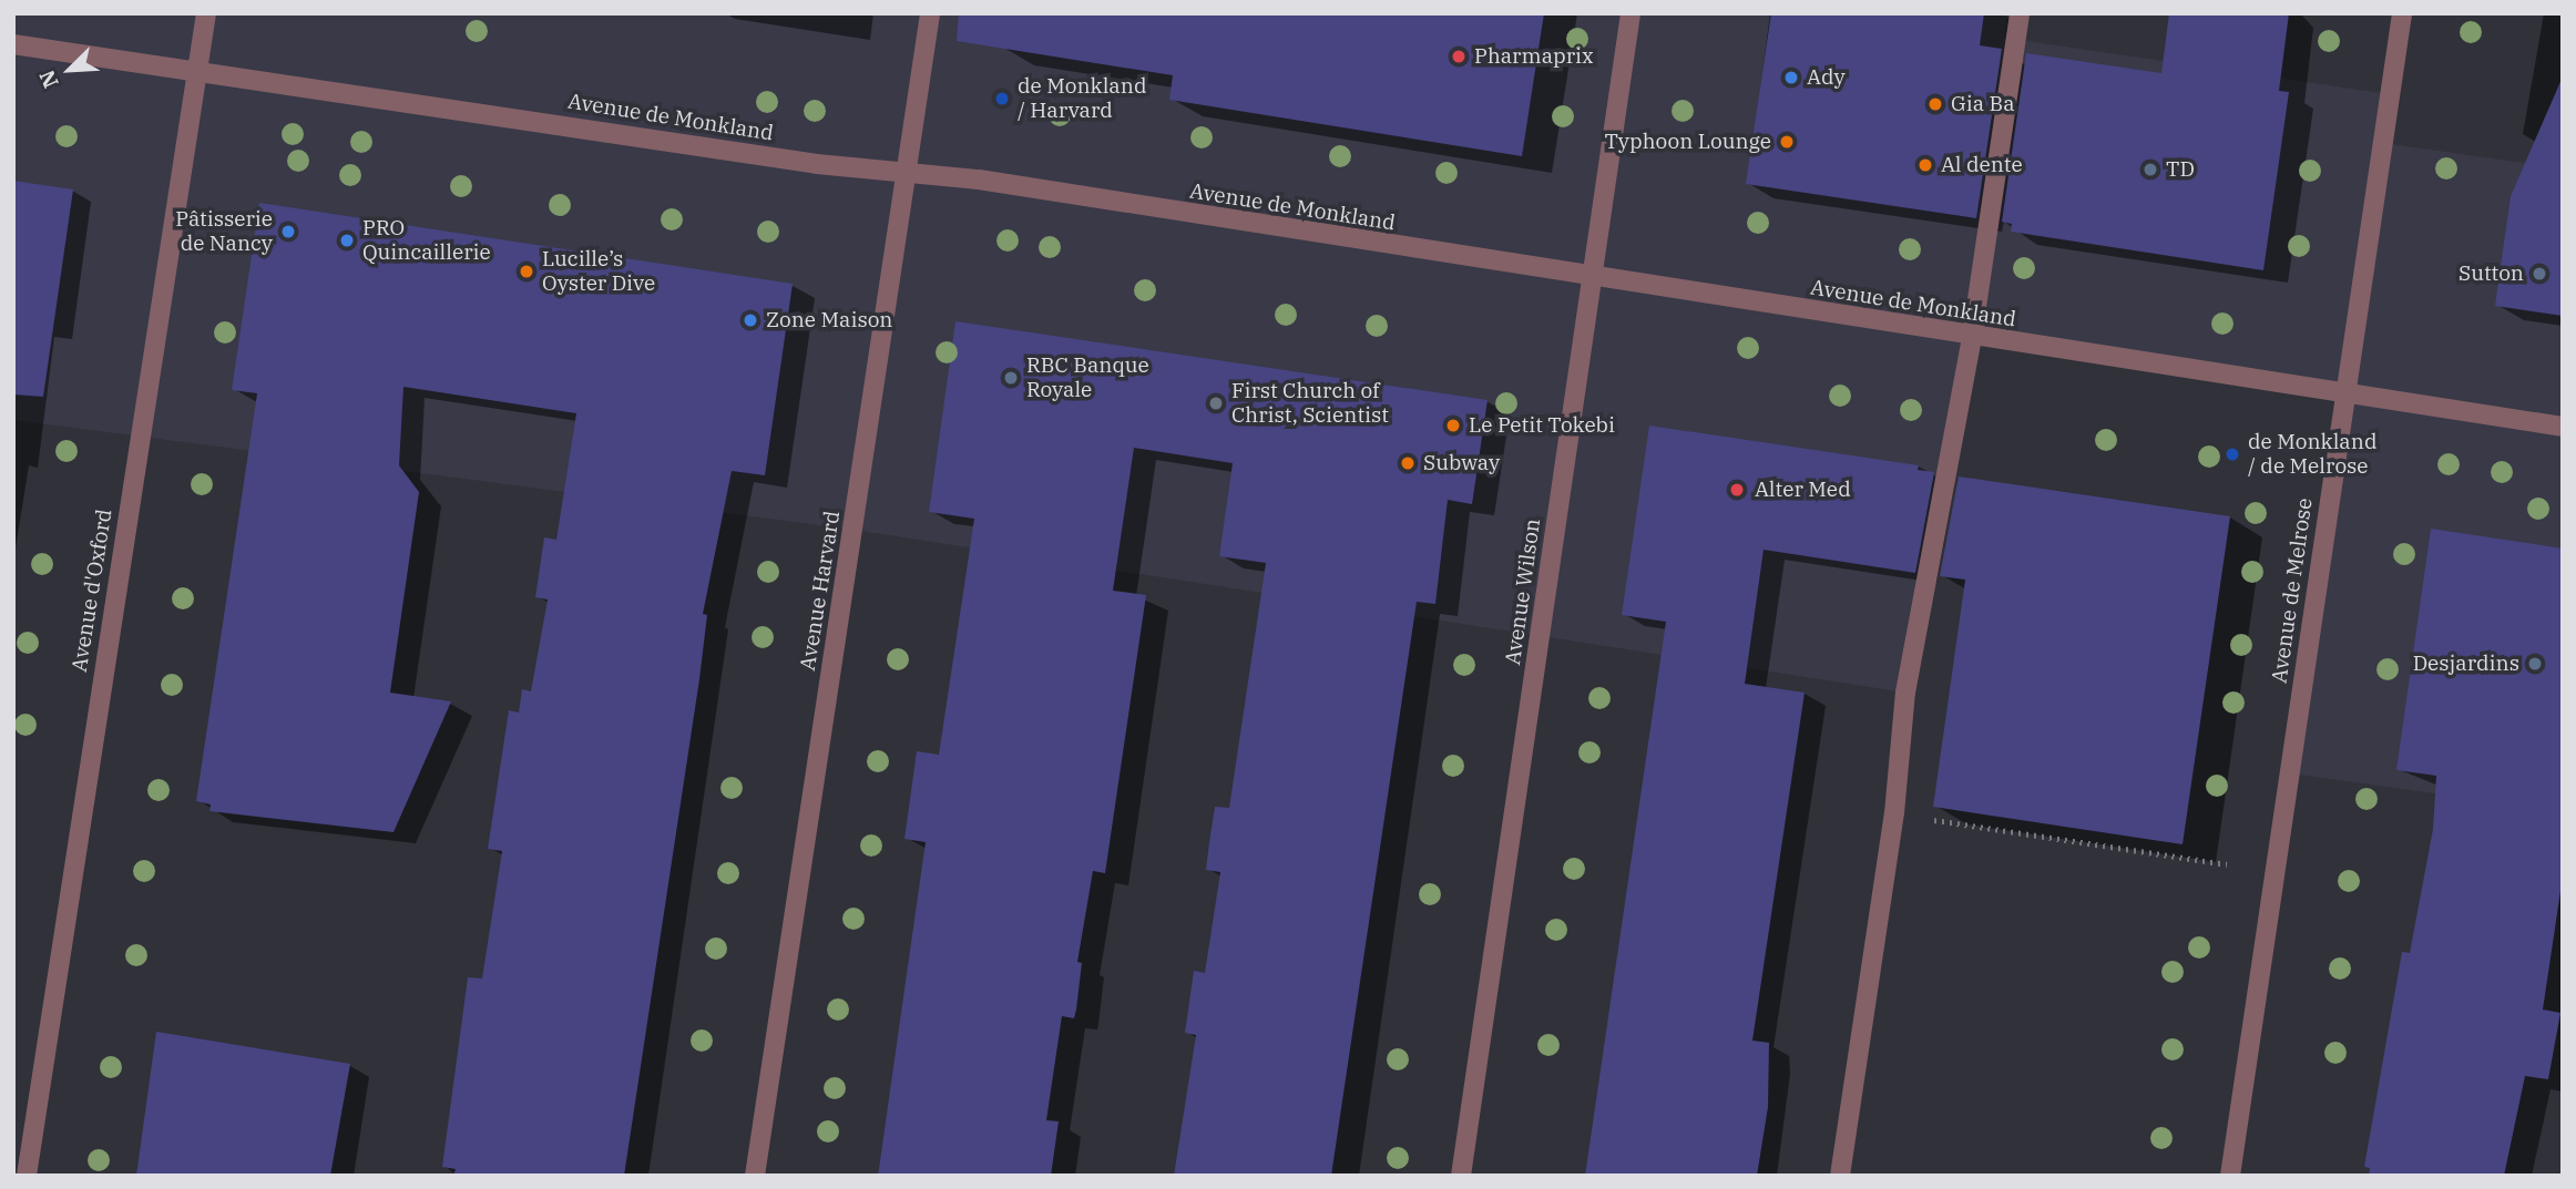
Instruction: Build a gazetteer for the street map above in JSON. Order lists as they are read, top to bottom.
{
  "streets": {
    "street": [
      "Avenue de Monkland",
      "Avenue d'Oxford",
      "Avenue Harvard",
      "Avenue de Melrose",
      "Avenue Wilson"
    ]
  },
  "crossings": [
    ["Avenue de Monkland", "Avenue d'Oxford"],
    ["Avenue de Monkland", "Avenue Harvard"],
    ["Avenue de Monkland", "Avenue de Melrose"],
    ["Avenue de Monkland", "Avenue Wilson"]
  ],
  "places": [
    "Pharmaprix",
    "Ady",
    "de Monkland / Harvard",
    "Gia Ba",
    "Typhoon Lounge",
    "Al dente",
    "TD",
    "Pâtisserie de Nancy",
    "PRO Quincaillerie",
    "Lucille’s Oyster Dive",
    "Sutton",
    "Zone Maison",
    "RBC Banque Royale",
    "First Church of Christ, Scientist",
    "Le Petit Tokebi",
    "de Monkland / de Melrose",
    "Subway",
    "Alter Med",
    "Desjardins"
  ],
  "north": "bottom left"
}
